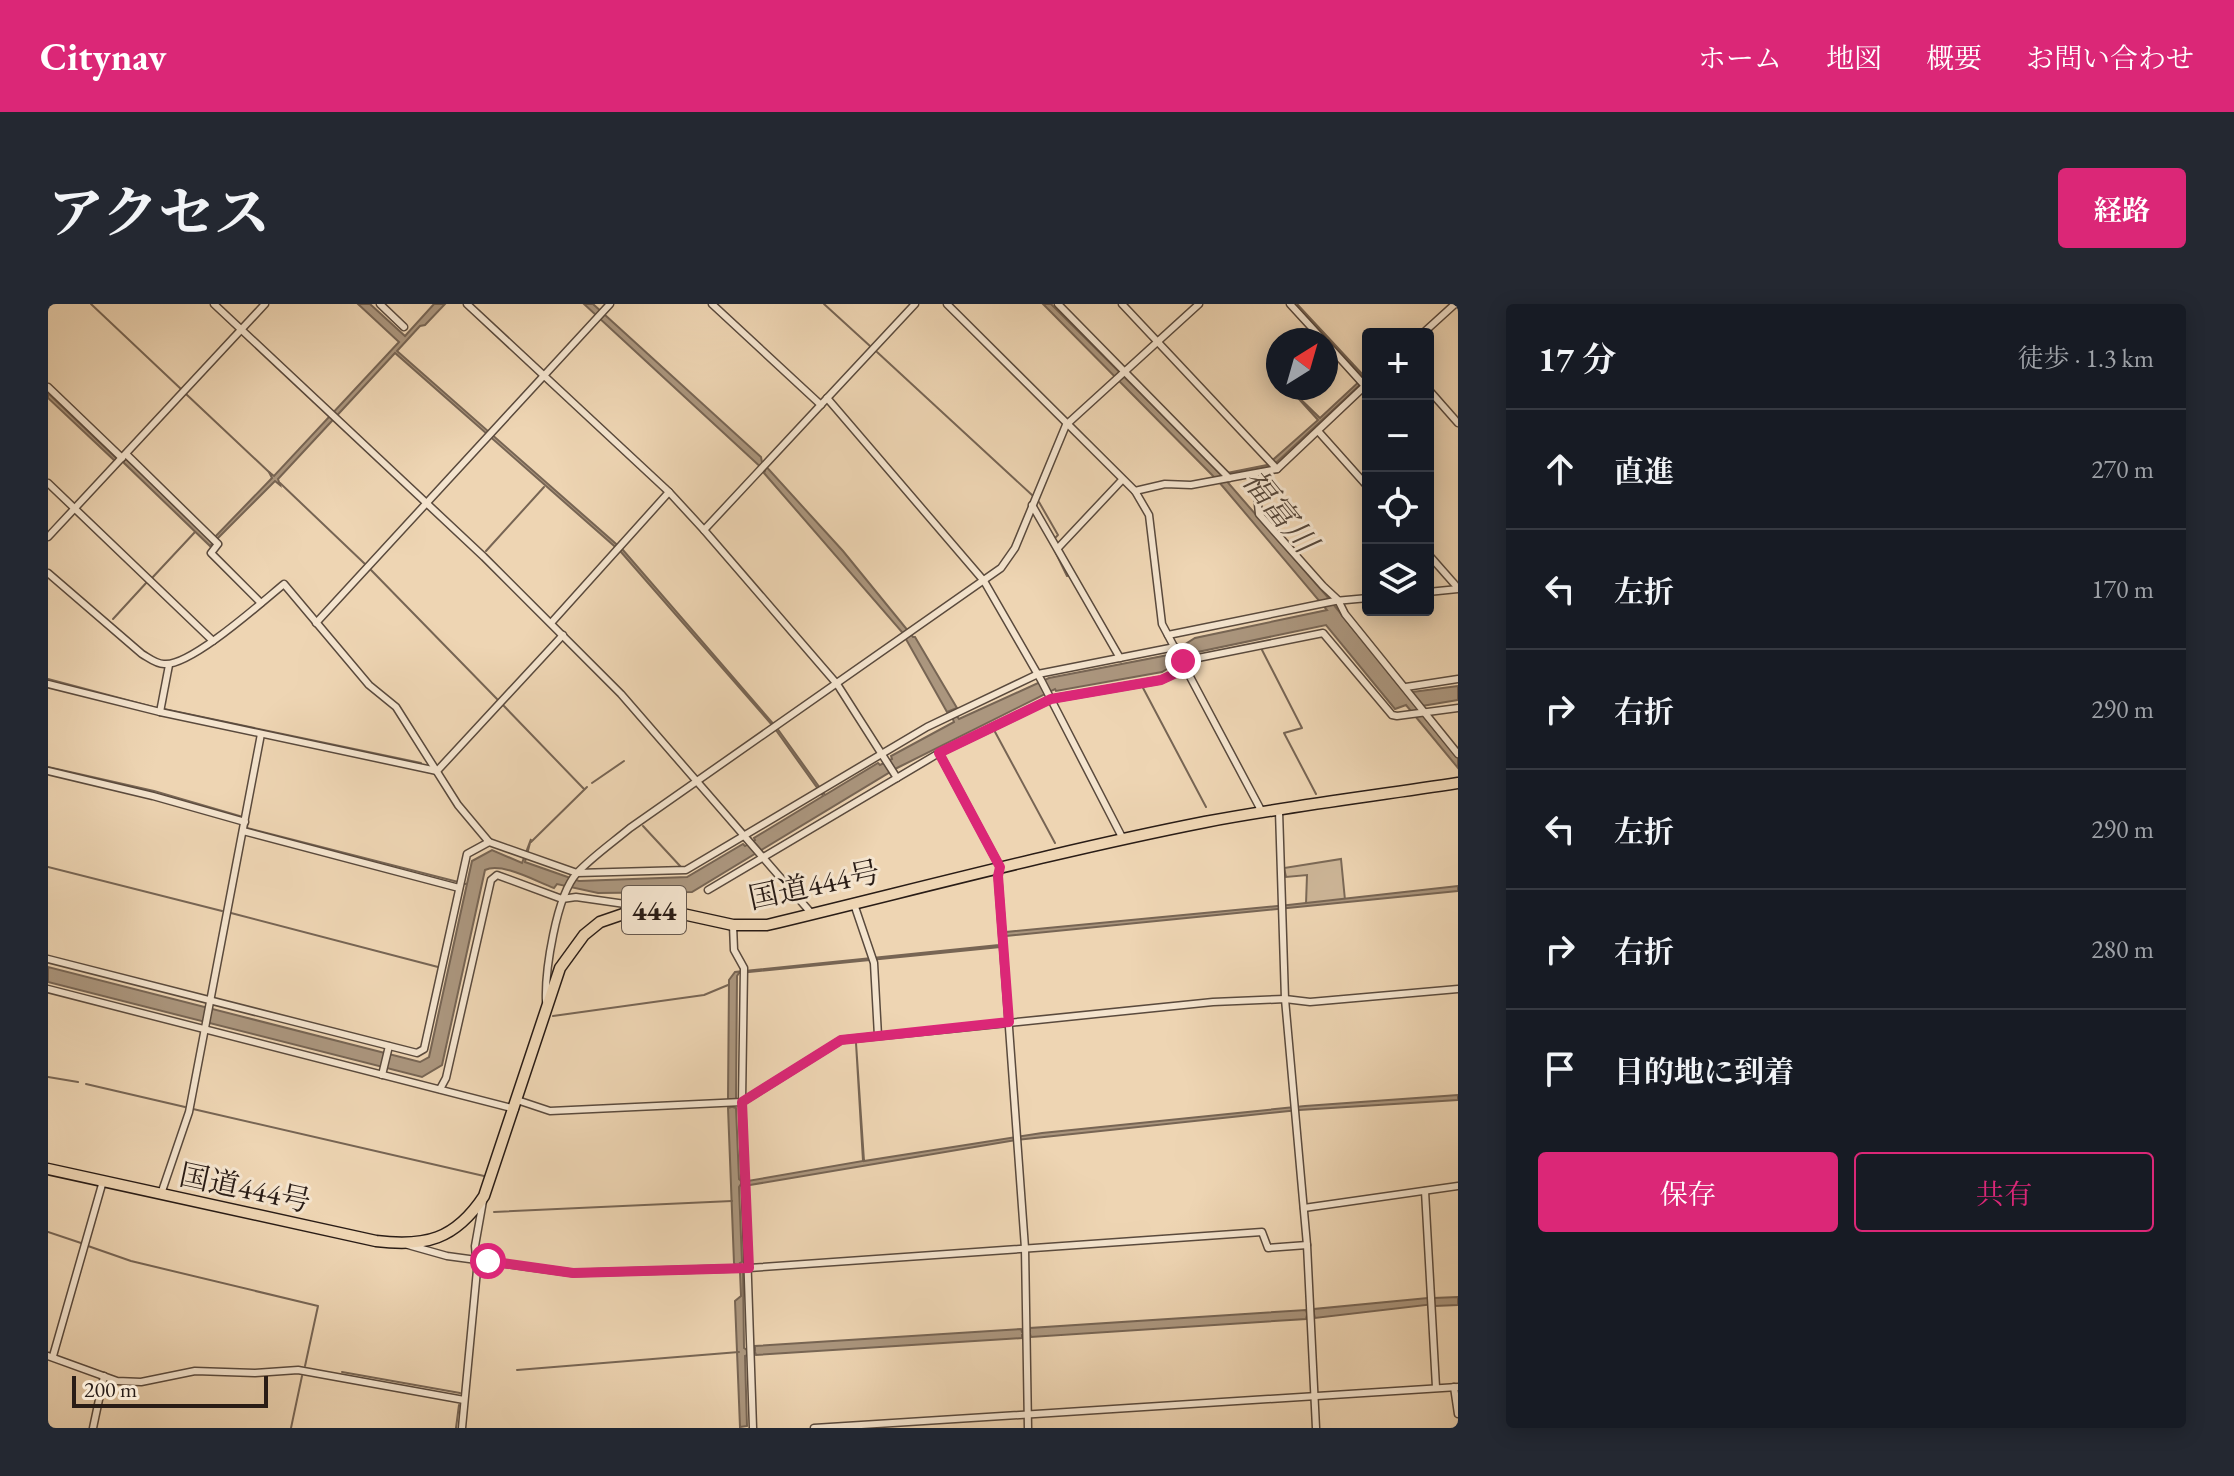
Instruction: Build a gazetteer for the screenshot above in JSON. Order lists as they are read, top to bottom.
{
  "streets": {
    "highway": ["国道444号", "444"]
  },
  "water": ["福富川"],
  "scale_bar": "200 m",
  "north": "top right",
  "page": {
    "header": "Citynav",
    "nav": [
      "ホーム",
      "地図",
      "概要",
      "お問い合わせ"
    ],
    "title": "アクセス",
    "buttons": [
      "経路",
      ["保存", "共有"]
    ],
    "heading": ["17 分", "徒歩 · 1.3 km"],
    "map_buttons": ["+", "−"],
    "list": [
      ["直進", "270 m"],
      ["左折", "170 m"],
      ["右折", "290 m"],
      ["左折", "290 m"],
      ["右折", "280 m"],
      "目的地に到着"
    ],
    "scale": "200 m"
  }
}
